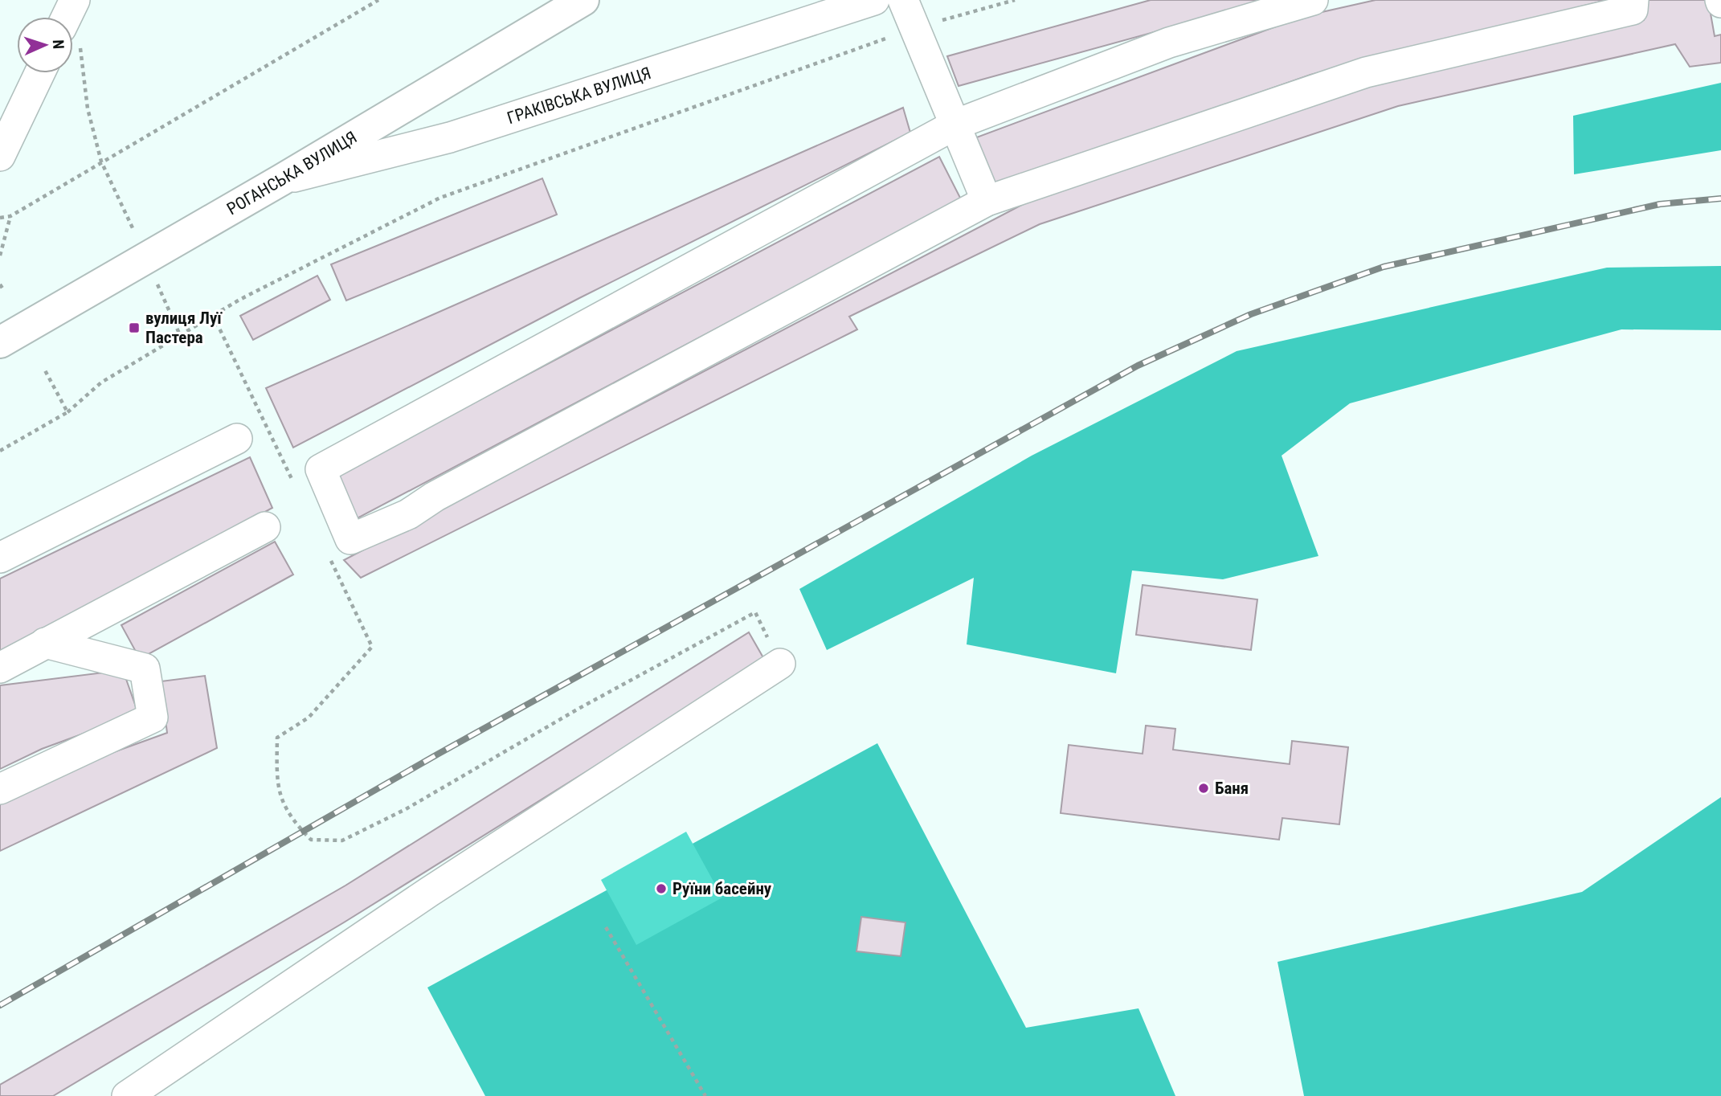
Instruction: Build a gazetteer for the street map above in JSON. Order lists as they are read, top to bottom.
{
  "streets": {
    "main road": ["РОГАНСЬКА ВУЛИЦЯ"],
    "street": ["ГРАКІВСЬКА ВУЛИЦЯ"]
  },
  "crossings": [
    ["ГРАКІВСЬКА ВУЛИЦЯ", "РОГАНСЬКА ВУЛИЦЯ"]
  ],
  "places": {
    "transit": ["вулиця Луї Пастера"],
    "other": ["Баня", "Руїни басейну"]
  },
  "north": "right"
}
